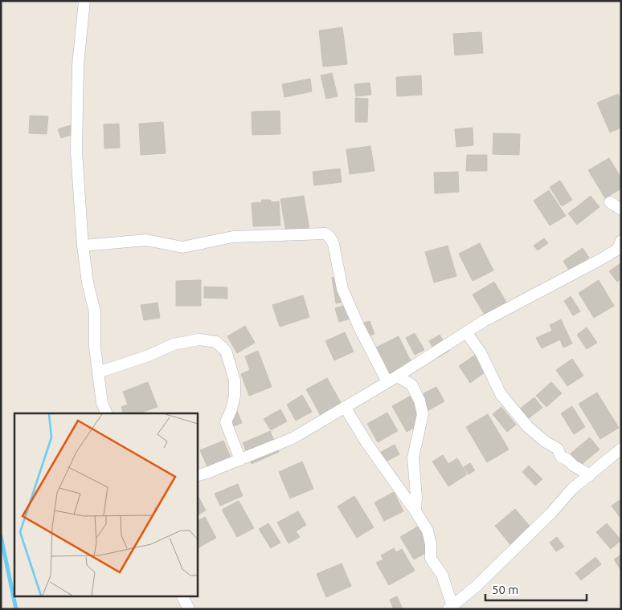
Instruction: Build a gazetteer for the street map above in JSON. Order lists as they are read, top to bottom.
{
  "scale_bar": "50 m"
}
